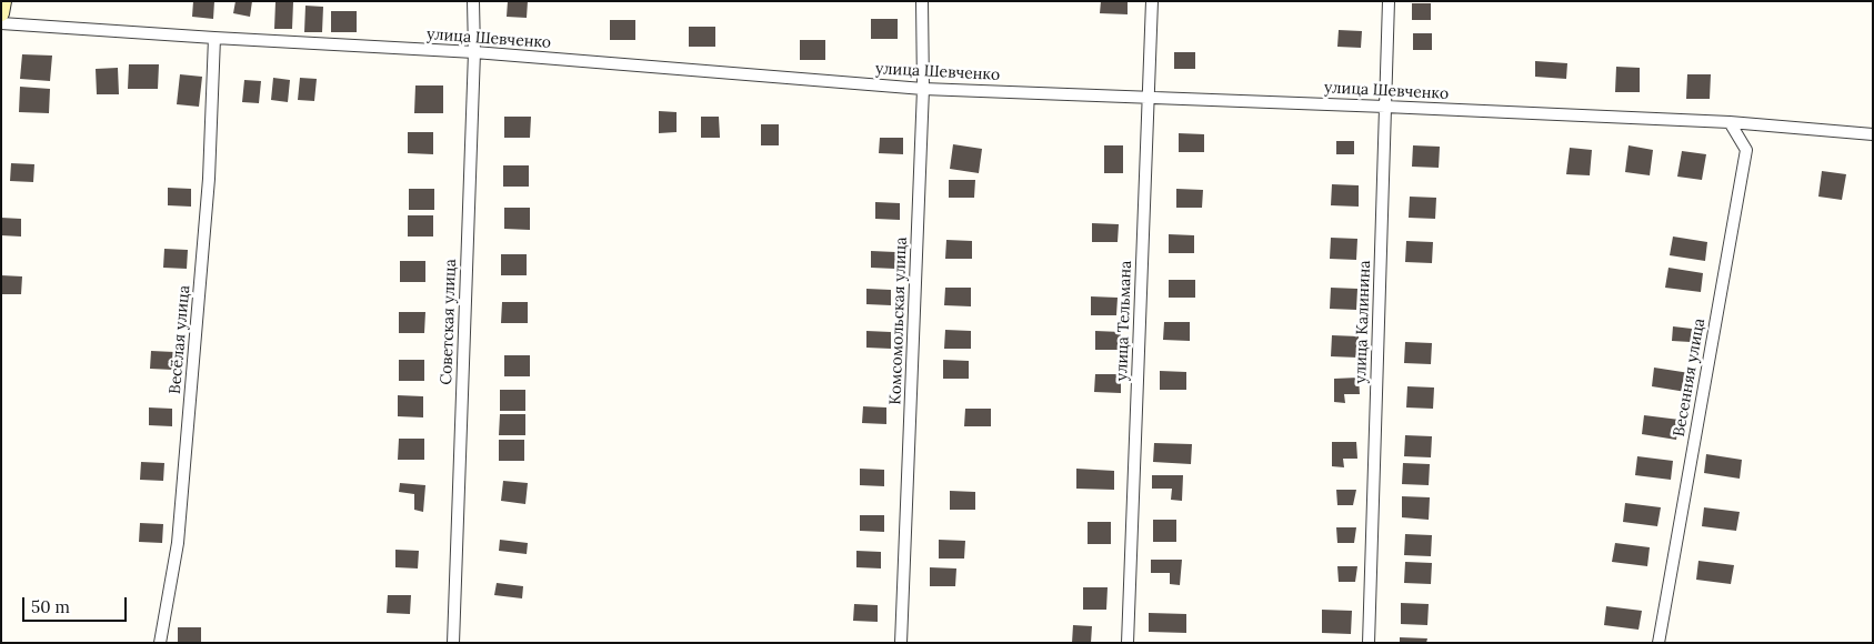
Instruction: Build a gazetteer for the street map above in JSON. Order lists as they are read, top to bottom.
{
  "streets": {
    "street": [
      "улица Шевченко",
      "Комсомольская улица",
      "улица Тельмана",
      "Советская улица",
      "улица Калинина",
      "Весёлая улица",
      "Весенняя улица"
    ]
  },
  "crossings": [
    ["улица Шевченко", "Комсомольская улица"],
    ["улица Шевченко", "улица Тельмана"],
    ["улица Шевченко", "Советская улица"],
    ["улица Шевченко", "улица Калинина"],
    ["улица Шевченко", "Весёлая улица"],
    ["улица Шевченко", "Весенняя улица"]
  ],
  "scale_bar": "50 m"
}
